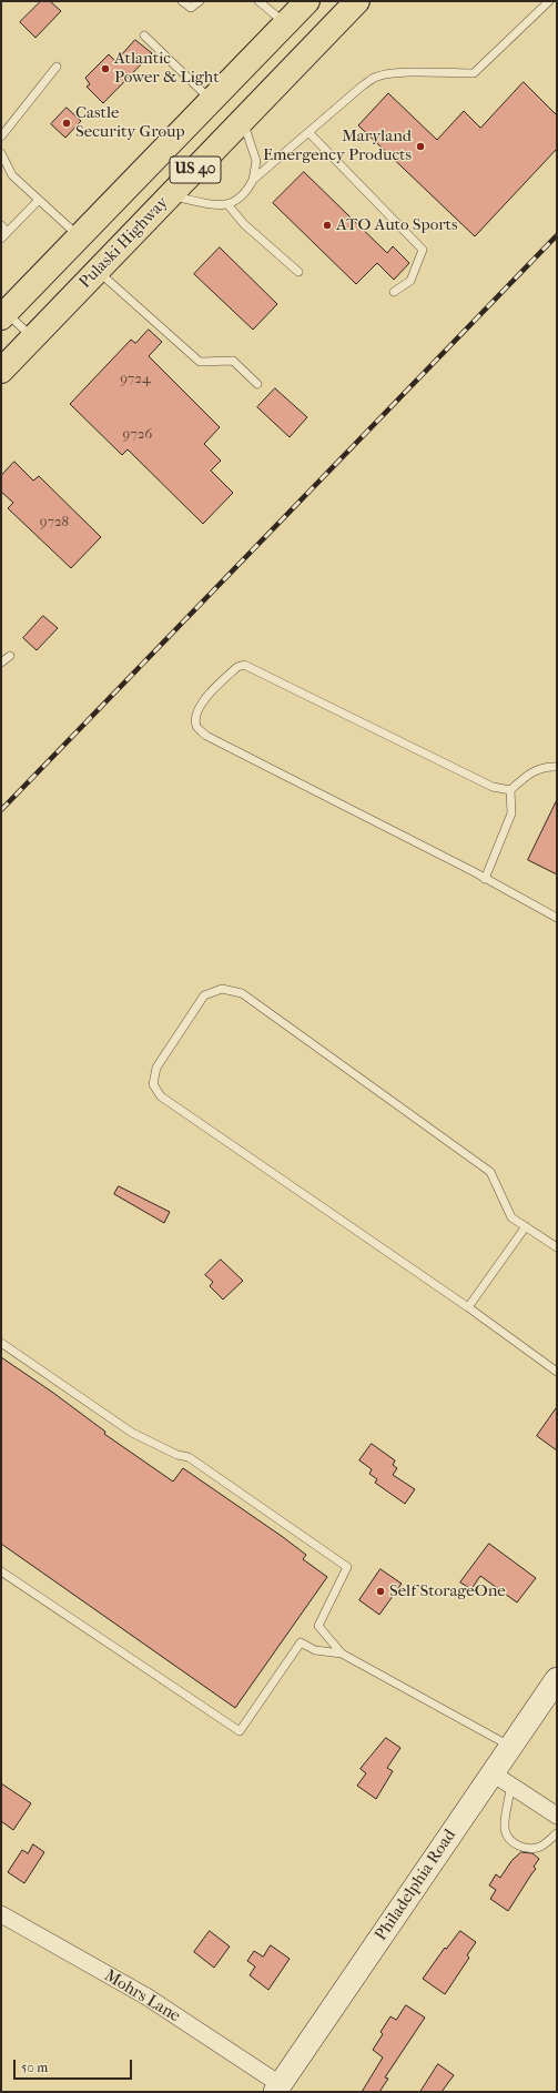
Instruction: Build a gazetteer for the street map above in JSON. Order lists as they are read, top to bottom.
{
  "streets": {
    "highway": ["US 40", "Pulaski Highway"],
    "main road": ["Philadelphia Road"],
    "street": ["Mohrs Lane"]
  },
  "crossings": [
    ["Philadelphia Road", "Mohrs Lane"]
  ],
  "places": [
    "Atlantic Power & Light",
    "Castle Security Group",
    "Maryland Emergency Products",
    "ATO Auto Sports",
    "Self StorageOne"
  ],
  "house_numbers": ["9724", "9726", "9728"],
  "scale_bar": "50 m"
}
